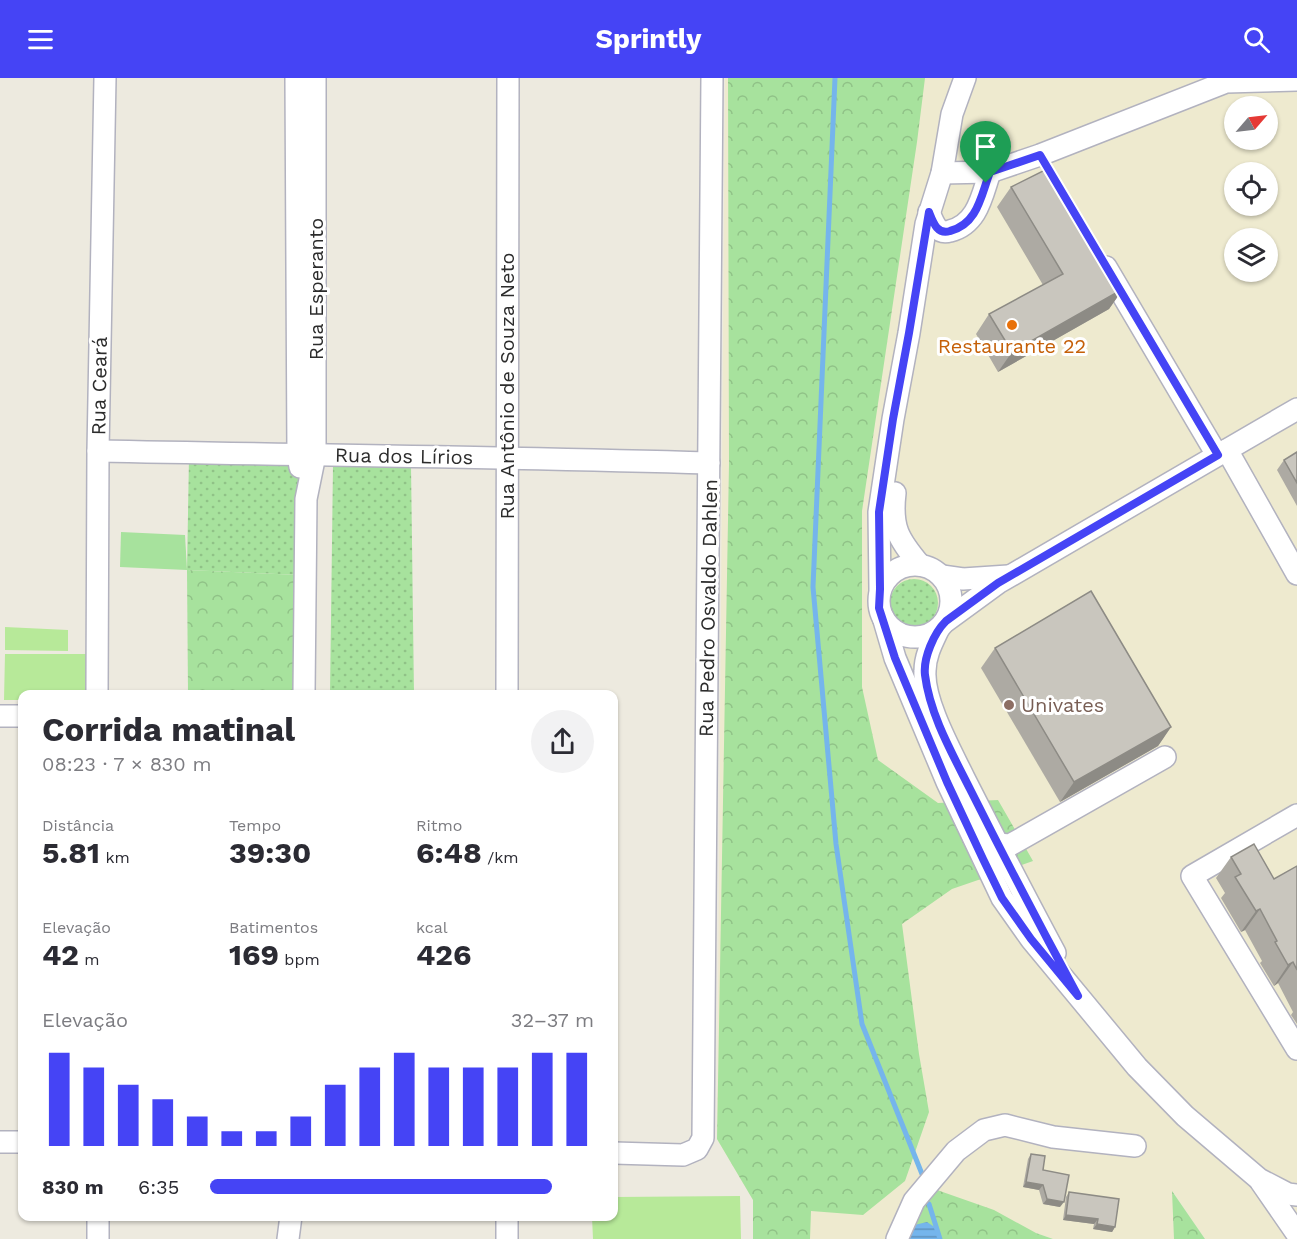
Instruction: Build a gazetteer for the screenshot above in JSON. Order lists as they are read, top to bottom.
{
  "streets": {
    "street": [
      "Rua Esperanto",
      "Rua Ceará",
      "Rua Antônio de Souza Neto",
      "Rua dos Lírios",
      "Rua Pedro Osvaldo Dahlen"
    ]
  },
  "crossings": [
    ["Rua Esperanto", "Rua dos Lírios"],
    ["Rua Ceará", "Rua dos Lírios"],
    ["Rua Antônio de Souza Neto", "Rua dos Lírios"],
    ["Rua dos Lírios", "Rua Pedro Osvaldo Dahlen"]
  ],
  "places": ["Restaurante 22", "Univates"],
  "north": "top right",
  "page": {
    "header": "Sprintly",
    "heading": ["Corrida matinal", "08:23 · 7 × 830 m"],
    "stats": [
      ["Distância", "5.81 km"],
      ["Tempo", "39:30"],
      ["Ritmo", "6:48 /km"],
      ["Elevação", "42 m"],
      ["Batimentos", "169 bpm"],
      ["kcal", "426"]
    ],
    "chart": ["Elevação", "32–37 m"],
    "list": [
      {
        "name": "830 m",
        "note": "6:35"
      }
    ]
  }
}
